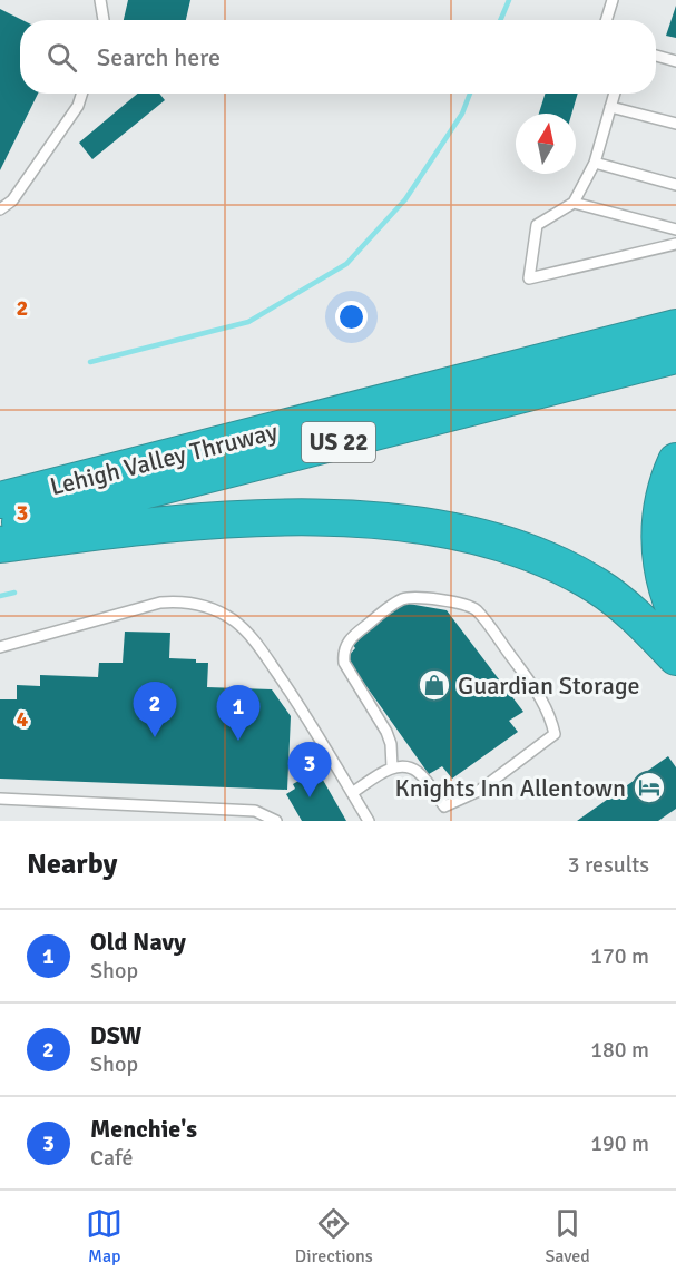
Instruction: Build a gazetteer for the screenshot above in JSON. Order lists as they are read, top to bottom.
{
  "streets": {
    "highway": ["US 22", "Lehigh Valley Thruway"]
  },
  "places": {
    "shop": ["Guardian Storage"],
    "hotel": ["Knights Inn Allentown"]
  },
  "north": "top",
  "page": {
    "search": "Search here",
    "pins": ["2", "1", "3"],
    "heading": ["Nearby", "3 results"],
    "list": [
      {
        "mark": "1",
        "name": "Old Navy",
        "note": "Shop",
        "value": "170 m"
      },
      {
        "mark": "2",
        "name": "DSW",
        "note": "Shop",
        "value": "180 m"
      },
      {
        "mark": "3",
        "name": "Menchie's",
        "note": "Café",
        "value": "190 m"
      }
    ],
    "nav": ["Map", "Directions", "Saved"]
  },
  "grid": {
    "rows": ["2", "3", "4"]
  }
}
